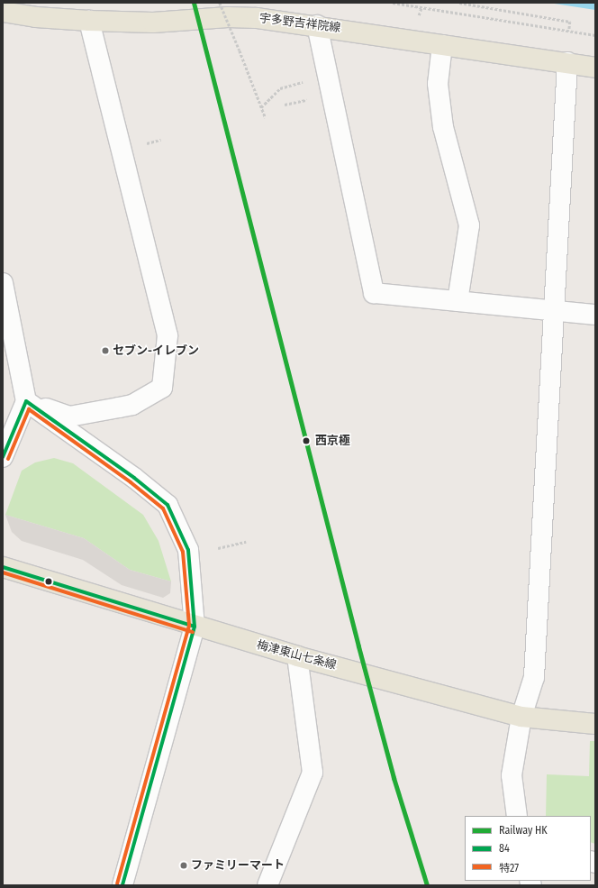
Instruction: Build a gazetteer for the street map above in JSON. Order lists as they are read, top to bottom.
{
  "streets": {
    "main road": ["宇多野吉祥院線", "梅津東山七条線"]
  },
  "places": ["セブン-イレブン", "西京極", "ファミリーマート"],
  "lines": ["rail line HK", "transit line 84", "transit line 特27"],
  "legend": ["Railway HK", "84", "特27"]
}
